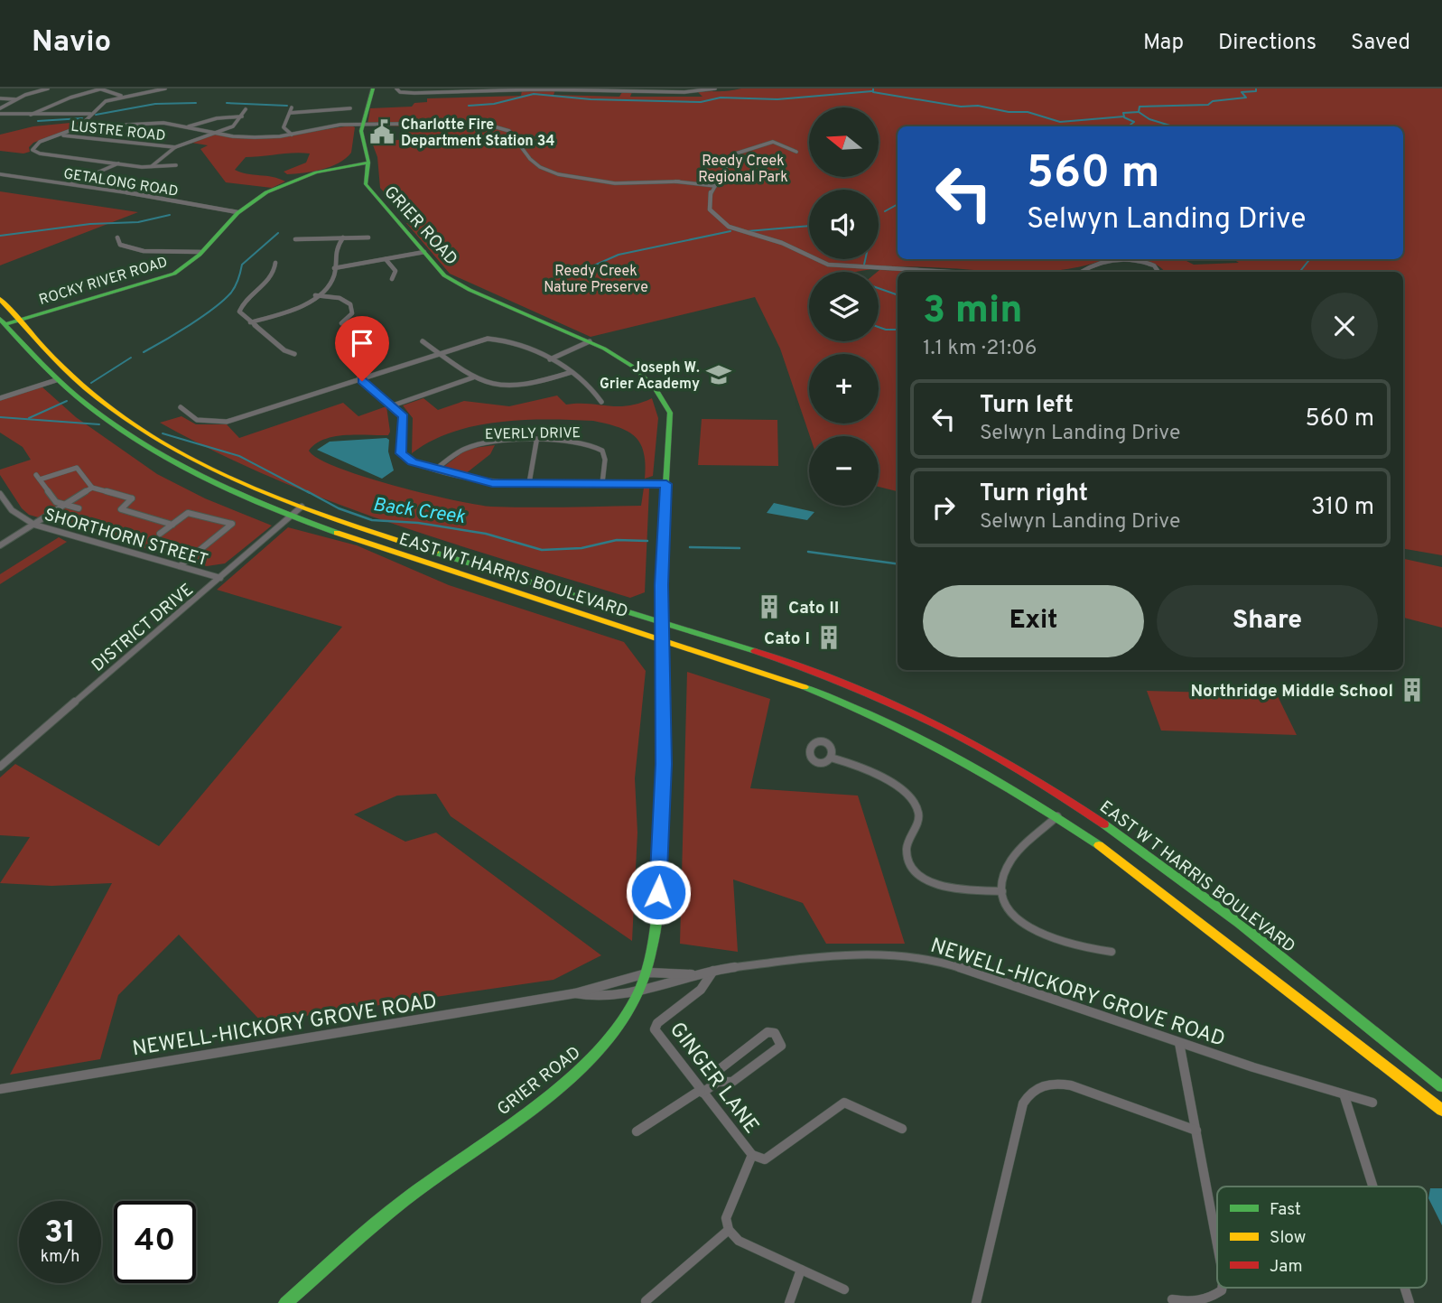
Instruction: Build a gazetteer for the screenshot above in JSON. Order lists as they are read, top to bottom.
{
  "streets": {
    "main road": ["GRIER ROAD", "ROCKY RIVER ROAD", "EAST W T HARRIS BOULEVARD"],
    "street": [
      "LUSTRE ROAD",
      "GETALONG ROAD",
      "EVERLY DRIVE",
      "SHORTHORN STREET",
      "DISTRICT DRIVE",
      "NEWELL-HICKORY GROVE ROAD",
      "GINGER LANE"
    ]
  },
  "crossings": [
    ["GETALONG ROAD", "ROCKY RIVER ROAD"],
    ["GRIER ROAD", "ROCKY RIVER ROAD"],
    ["GRIER ROAD", "EAST W T HARRIS BOULEVARD"],
    ["GRIER ROAD", "NEWELL-HICKORY GROVE ROAD"],
    ["ROCKY RIVER ROAD", "EAST W T HARRIS BOULEVARD"],
    ["SHORTHORN STREET", "DISTRICT DRIVE"],
    ["EAST W T HARRIS BOULEVARD", "DISTRICT DRIVE"],
    ["NEWELL-HICKORY GROVE ROAD", "GINGER LANE"]
  ],
  "water": ["Back Creek"],
  "parks": ["Reedy Creek Regional Park", "Reedy Creek Nature Preserve"],
  "places": {
    "public building": ["Charlotte Fire Department Station 34"],
    "school or university": ["Joseph W. Grier Academy"],
    "building": ["Cato II", "Cato I", "Northridge Middle School"]
  },
  "legend": ["Fast", "Slow", "Jam"],
  "north": "left",
  "page": {
    "header": "Navio",
    "nav": ["Map", "Directions", "Saved"],
    "map_buttons": ["+", "−"],
    "turn": ["560 m", "Selwyn Landing Drive"],
    "heading": ["3 min", "1.1 km · 21:06"],
    "list": [
      {
        "name": "Turn left",
        "note": "Selwyn Landing Drive",
        "value": "560 m"
      },
      {
        "name": "Turn right",
        "note": "Selwyn Landing Drive",
        "value": "310 m"
      }
    ],
    "buttons": ["Exit", "Share"],
    "speed": "31 km/h",
    "limit": "40"
  }
}
